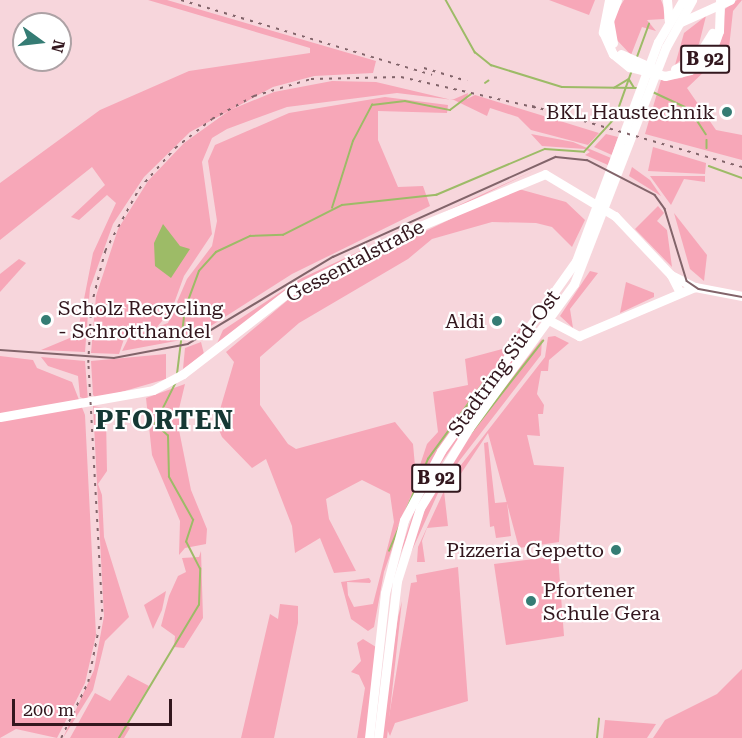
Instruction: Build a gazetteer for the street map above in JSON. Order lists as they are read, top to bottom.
{
  "streets": {
    "main road": ["B 92", "Gessentalstraße", "Stadtring Süd-Ost"]
  },
  "crossings": [
    ["B 92", "Stadtring Süd-Ost"]
  ],
  "districts": ["PFORTEN"],
  "places": [
    "BKL Haustechnik",
    "Scholz Recycling - Schrotthandel",
    "Aldi",
    "Pizzeria Gepetto",
    "Pfortener Schule Gera"
  ],
  "scale_bar": "200 m",
  "north": "right"
}
